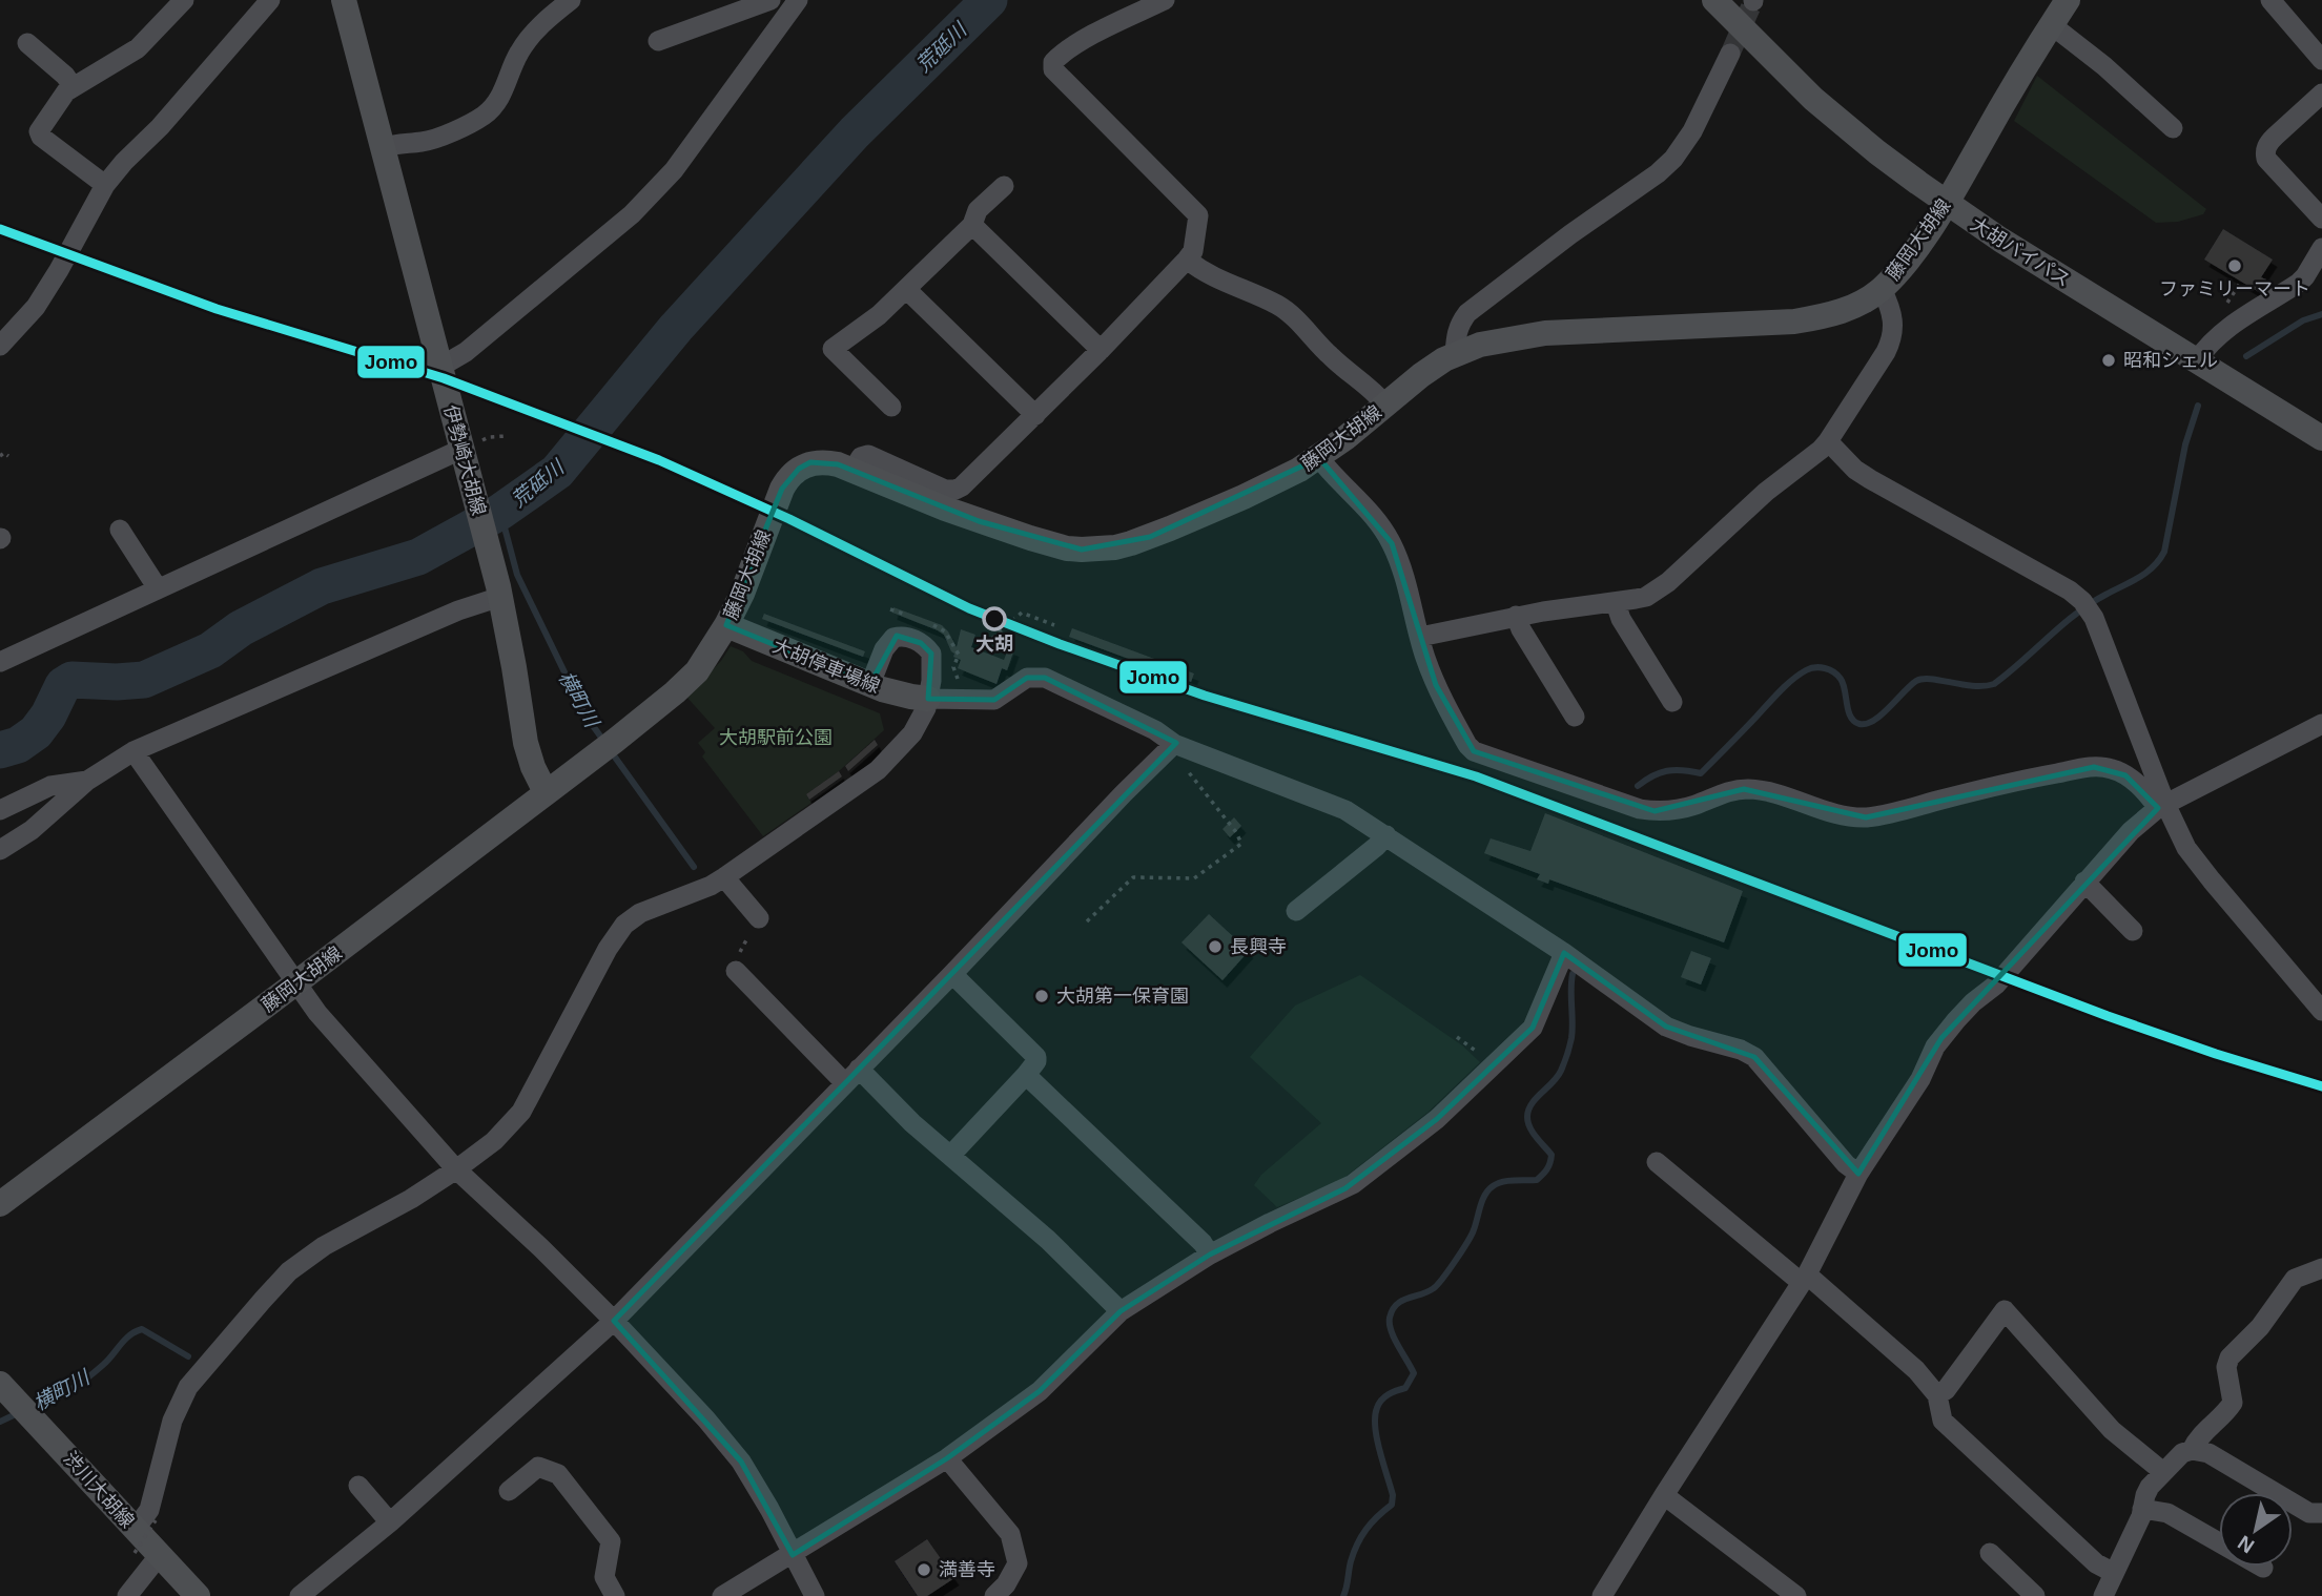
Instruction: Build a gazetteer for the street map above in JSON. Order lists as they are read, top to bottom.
{
  "streets": {
    "main road": [
      "藤岡大胡線",
      "大胡バイパス",
      "伊勢崎大胡線",
      "大胡停車場線",
      "渋川大胡線"
    ]
  },
  "crossings": [
    ["藤岡大胡線", "大胡バイパス"],
    ["藤岡大胡線", "伊勢崎大胡線"],
    ["藤岡大胡線", "大胡停車場線"]
  ],
  "water": ["荒砥川", "横町川"],
  "parks": ["大胡駅前公園"],
  "places": [
    "ファミリーマート",
    "昭和シェル",
    "大胡",
    "長興寺",
    "大胡第一保育園",
    "満善寺"
  ],
  "lines": ["transit line Jomo"],
  "north": "bottom left"
}
